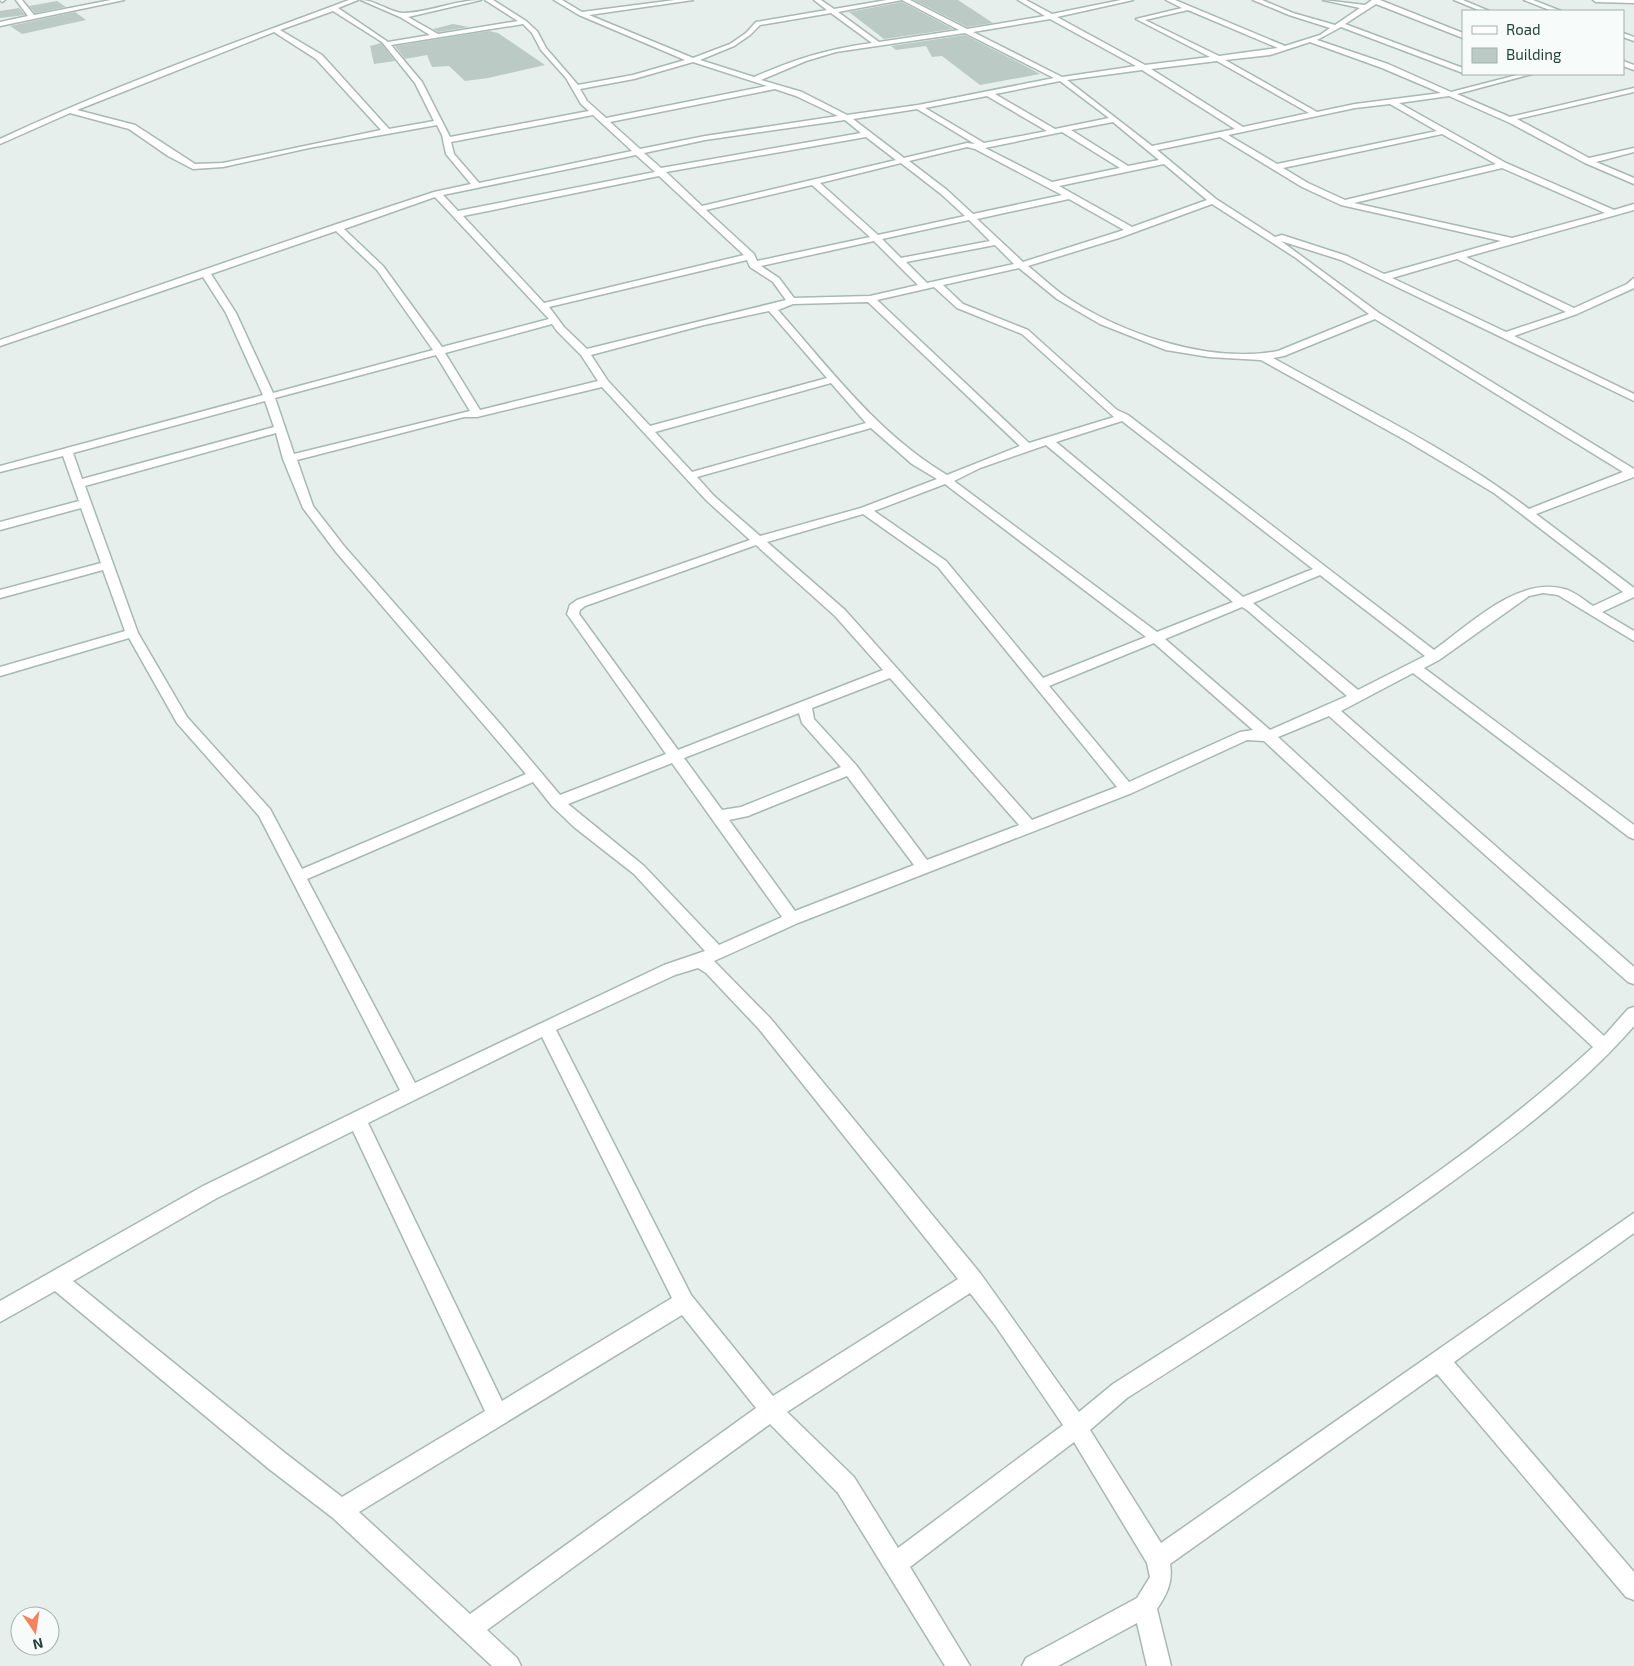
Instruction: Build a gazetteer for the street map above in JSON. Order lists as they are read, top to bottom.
{
  "legend": ["Road", "Building"],
  "north": "bottom"
}
